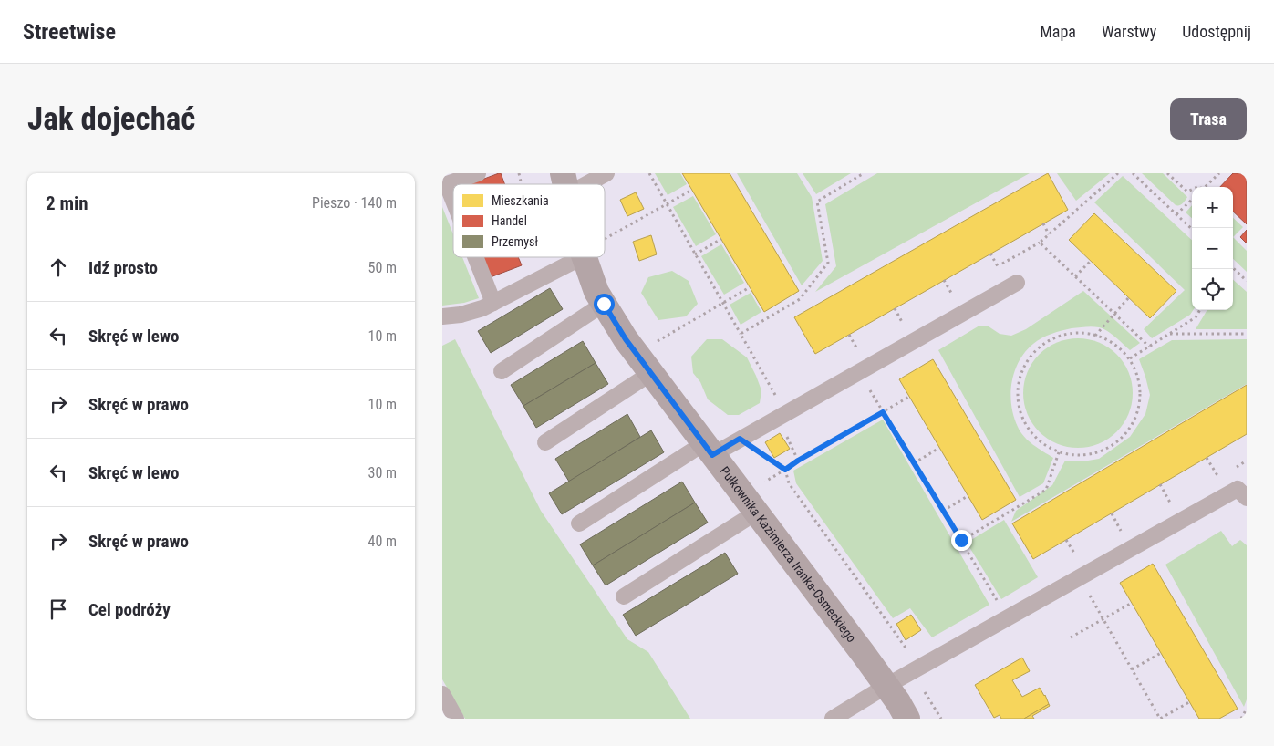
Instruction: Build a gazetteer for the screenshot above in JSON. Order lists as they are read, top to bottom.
{
  "streets": {
    "street": ["Pułkownika Kazimierza Iranka-Osmeckiego"]
  },
  "legend": ["Mieszkania", "Handel", "Przemysł"],
  "page": {
    "header": "Streetwise",
    "nav": ["Mapa", "Warstwy", "Udostępnij"],
    "buttons": "Trasa",
    "title": "Jak dojechać",
    "heading": ["2 min", "Pieszo · 140 m"],
    "map_buttons": ["+", "−"],
    "list": [
      ["Idź prosto", "50 m"],
      ["Skręć w lewo", "10 m"],
      ["Skręć w prawo", "10 m"],
      ["Skręć w lewo", "30 m"],
      ["Skręć w prawo", "40 m"],
      "Cel podróży"
    ]
  }
}
